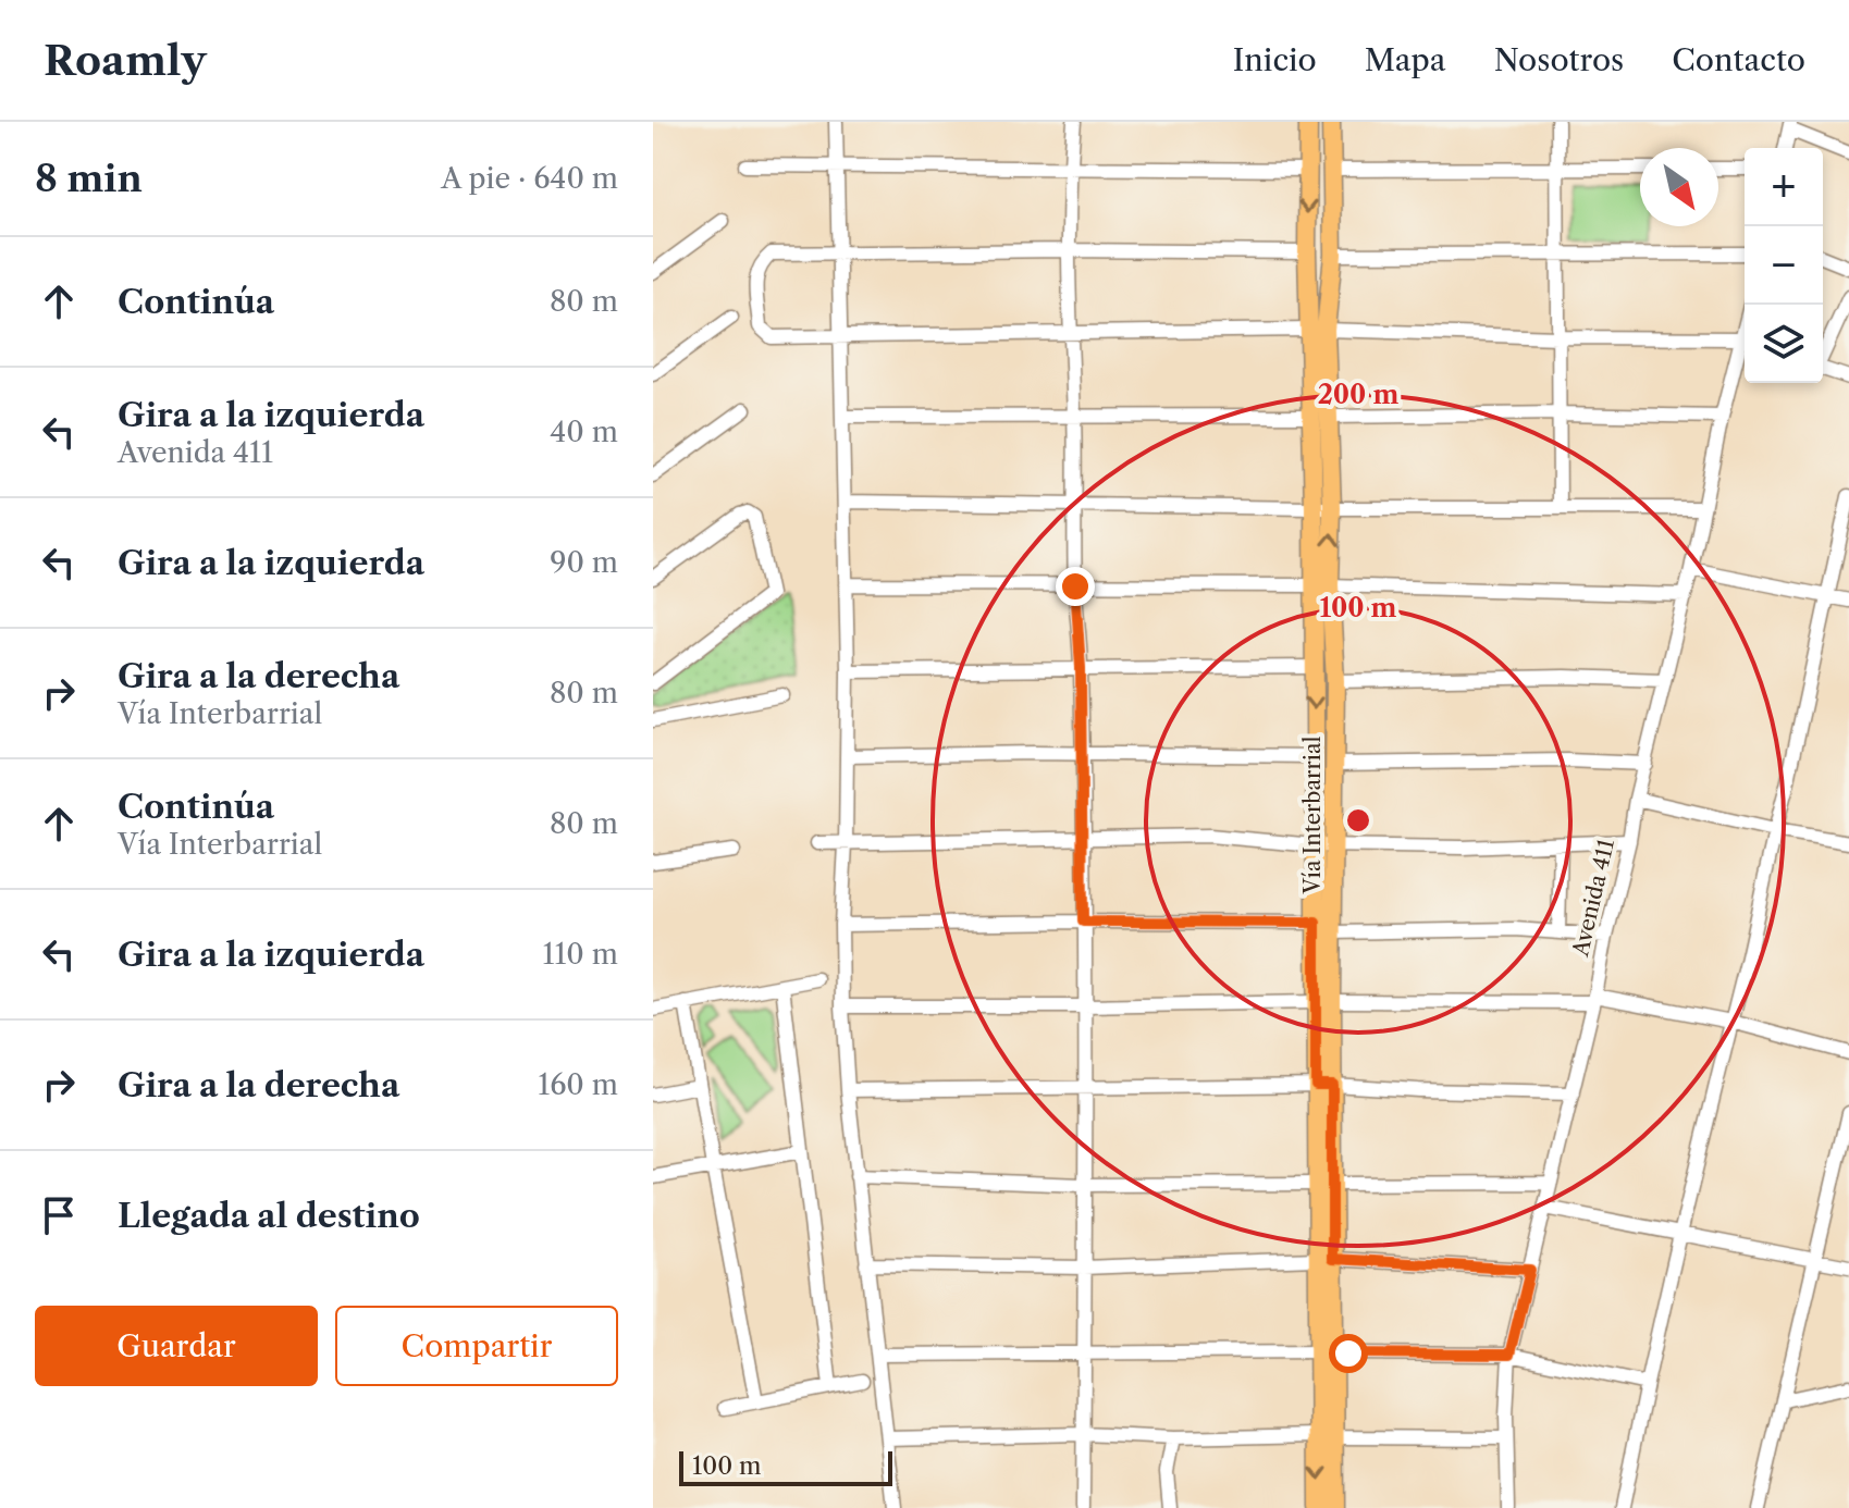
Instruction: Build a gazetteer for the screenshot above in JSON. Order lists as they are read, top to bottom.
{
  "streets": {
    "main road": ["Vía Interbarrial"],
    "street": ["Avenida 411"]
  },
  "scale_bar": "100 m",
  "north": "bottom right",
  "page": {
    "header": "Roamly",
    "nav": [
      "Inicio",
      "Mapa",
      "Nosotros",
      "Contacto"
    ],
    "heading": ["8 min", "A pie · 640 m"],
    "map_buttons": ["+", "−"],
    "list": [
      ["Continúa", "80 m"],
      ["Gira a la izquierda", "Avenida 411", "40 m"],
      ["Gira a la izquierda", "90 m"],
      ["Gira a la derecha", "Vía Interbarrial", "80 m"],
      ["Continúa", "Vía Interbarrial", "80 m"],
      ["Gira a la izquierda", "110 m"],
      ["Gira a la derecha", "160 m"],
      "Llegada al destino"
    ],
    "buttons": ["Guardar", "Compartir"],
    "scale": "100 m"
  },
  "rings": ["200 m", "100 m"]
}
